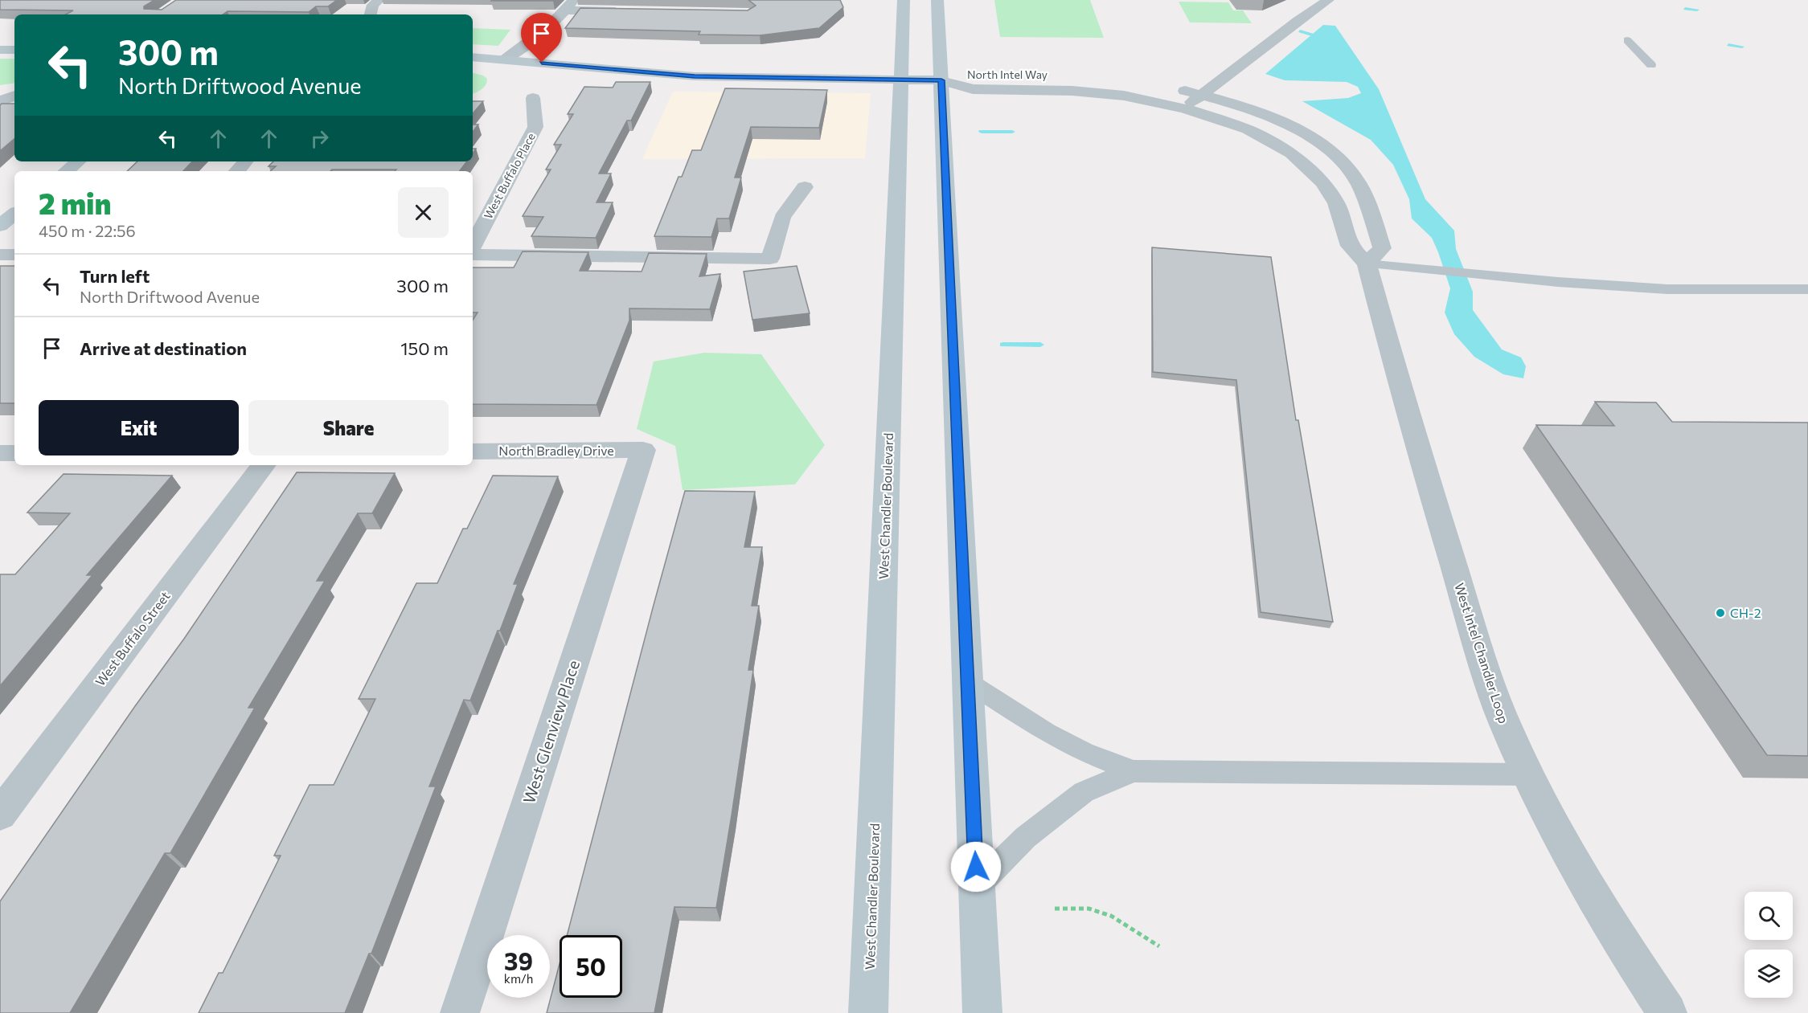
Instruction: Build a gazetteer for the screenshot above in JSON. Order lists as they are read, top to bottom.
{
  "streets": {
    "main road": ["West Chandler Boulevard"],
    "street": [
      "North Intel Way",
      "West Buffalo Place",
      "North Bradley Drive",
      "West Buffalo Street",
      "West Intel Chandler Loop",
      "West Glenview Place"
    ]
  },
  "crossings": [
    ["North Intel Way", "West Intel Chandler Loop"],
    ["North Bradley Drive", "West Glenview Place"]
  ],
  "places": ["CH-2"],
  "page": {
    "turn": ["300 m", "North Driftwood Avenue"],
    "heading": ["2 min", "450 m · 22:56"],
    "list": [
      {
        "name": "Turn left",
        "note": "North Driftwood Avenue",
        "value": "300 m"
      },
      {
        "name": "Arrive at destination",
        "value": "150 m"
      }
    ],
    "buttons": ["Exit", "Share"],
    "speed": "39 km/h",
    "limit": "50"
  }
}
